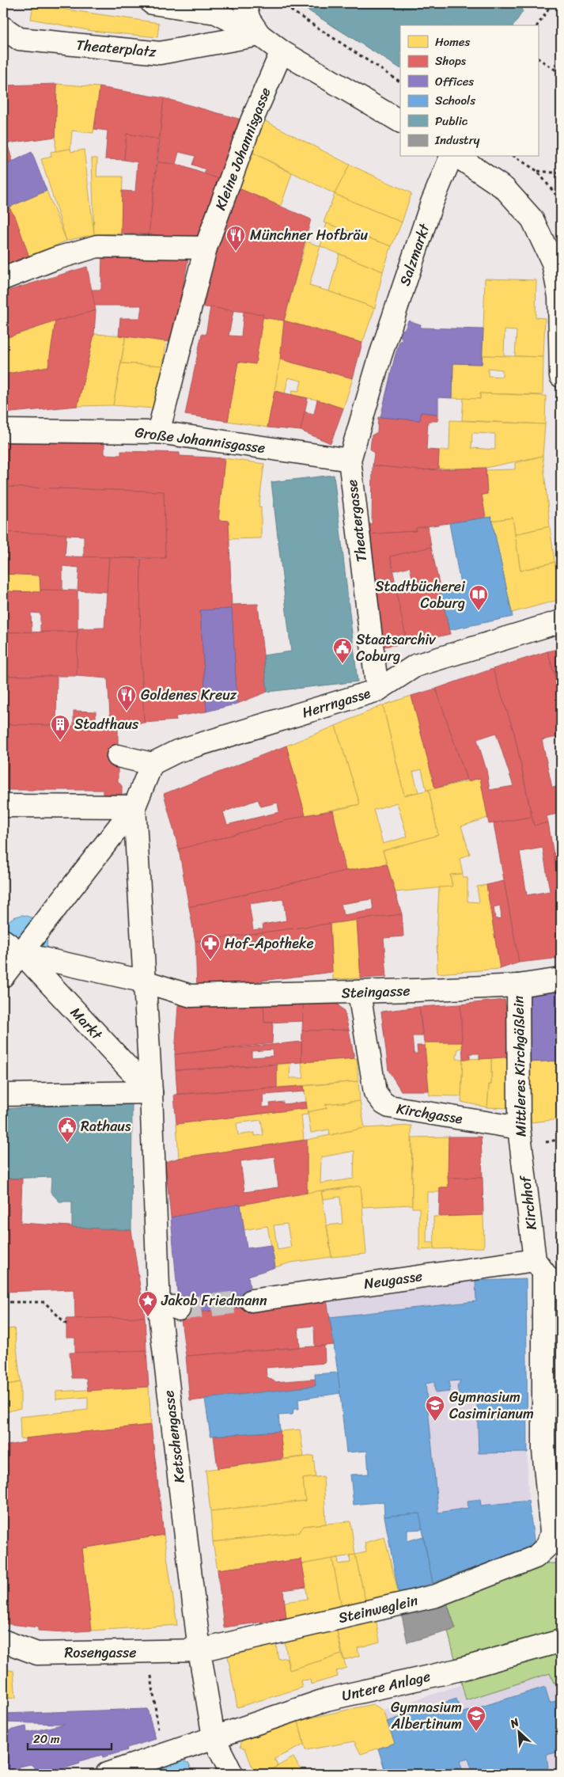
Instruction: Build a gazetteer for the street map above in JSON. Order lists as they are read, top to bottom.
{
  "streets": {
    "street": [
      "Theaterplatz",
      "Kleine Johannisgasse",
      "Salzmarkt",
      "Große Johannisgasse",
      "Theatergasse",
      "Herrngasse",
      "Steingasse",
      "Markt",
      "Mittleres Kirchgäßlein",
      "Kirchgasse",
      "Kirchhof",
      "Neugasse",
      "Ketschengasse",
      "Steinweglein",
      "Rosengasse",
      "Untere Anlage"
    ]
  },
  "crossings": [
    ["Kleine Johannisgasse", "Große Johannisgasse"],
    ["Salzmarkt", "Theatergasse"],
    ["Große Johannisgasse", "Theatergasse"],
    ["Theatergasse", "Herrngasse"],
    ["Steingasse", "Markt"],
    ["Steingasse", "Mittleres Kirchgäßlein"],
    ["Steingasse", "Kirchgasse"],
    ["Markt", "Ketschengasse"],
    ["Mittleres Kirchgäßlein", "Kirchgasse"],
    ["Mittleres Kirchgäßlein", "Kirchhof"],
    ["Kirchgasse", "Kirchhof"],
    ["Kirchhof", "Neugasse"],
    ["Kirchhof", "Steinweglein"],
    ["Ketschengasse", "Steinweglein"],
    ["Ketschengasse", "Rosengasse"],
    ["Ketschengasse", "Untere Anlage"],
    ["Steinweglein", "Rosengasse"]
  ],
  "places": {
    "restaurant": ["Münchner Hofbräu", "Goldenes Kreuz"],
    "library": ["Stadtbücherei Coburg"],
    "public building": ["Staatsarchiv Coburg", "Rathaus"],
    "building": ["Stadthaus"],
    "pharmacy": ["Hof-Apotheke"],
    "place": ["Jakob Friedmann"],
    "school or university": ["Gymnasium Casimirianum", "Gymnasium Albertinum"]
  },
  "legend": [
    "Homes",
    "Shops",
    "Offices",
    "Schools",
    "Public",
    "Industry"
  ],
  "scale_bar": "20 m",
  "north": "top left"
}
